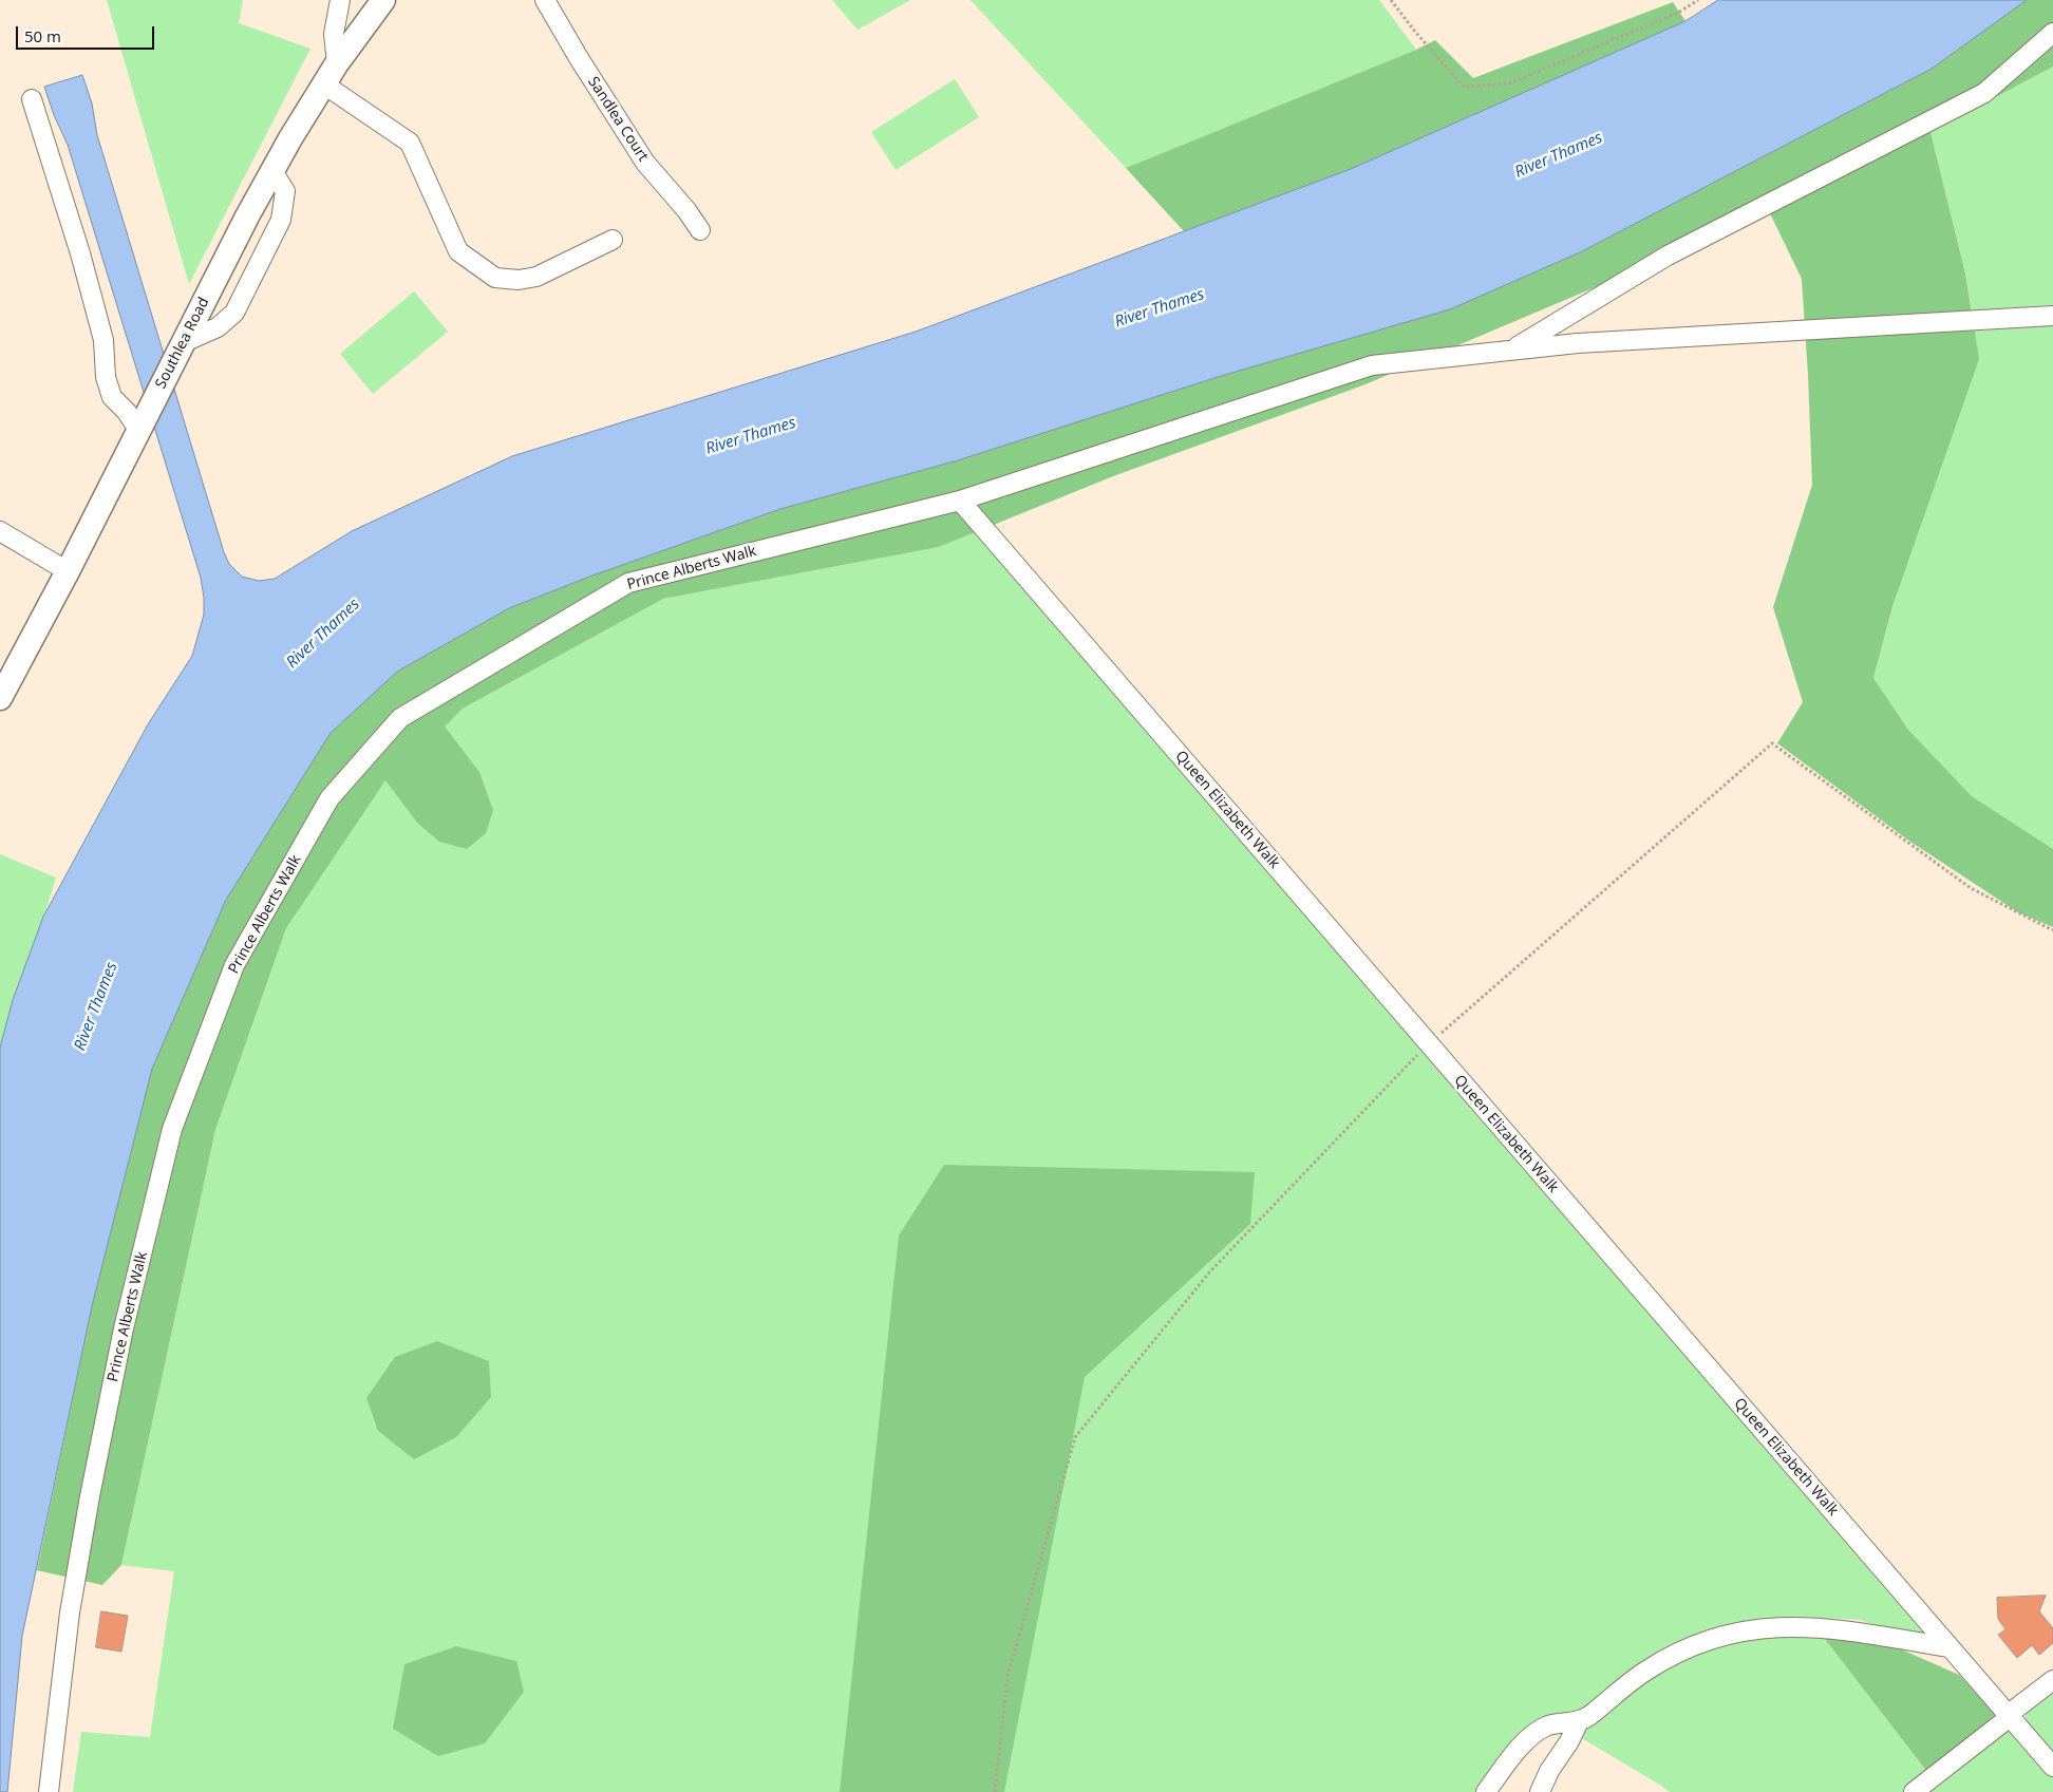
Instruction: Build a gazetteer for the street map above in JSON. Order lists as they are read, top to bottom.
{
  "streets": {
    "main road": ["Southlea Road"],
    "street": ["Sandlea Court", "Prince Alberts Walk", "Queen Elizabeth Walk"]
  },
  "crossings": [
    ["Prince Alberts Walk", "Queen Elizabeth Walk"]
  ],
  "water": ["River Thames"],
  "scale_bar": "50 m"
}
